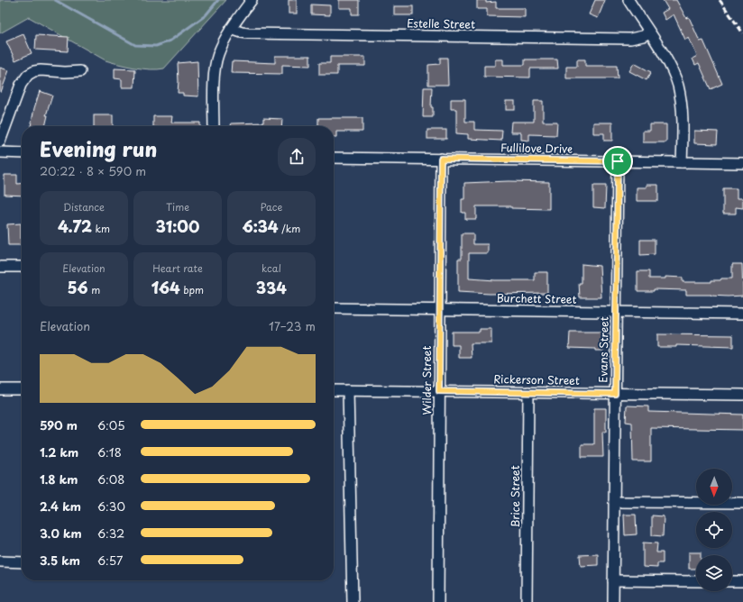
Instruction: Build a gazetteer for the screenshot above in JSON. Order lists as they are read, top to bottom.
{
  "streets": {
    "street": [
      "Estelle Street",
      "Fullilove Drive",
      "Burchett Street",
      "Evans Street",
      "Wilder Street",
      "Rickerson Street",
      "Brice Street"
    ]
  },
  "crossings": [
    ["Fullilove Drive", "Evans Street"],
    ["Fullilove Drive", "Wilder Street"],
    ["Burchett Street", "Evans Street"],
    ["Burchett Street", "Wilder Street"],
    ["Evans Street", "Rickerson Street"],
    ["Wilder Street", "Rickerson Street"],
    ["Rickerson Street", "Brice Street"]
  ],
  "north": "bottom",
  "page": {
    "heading": ["Evening run", "20:22 · 8 × 590 m"],
    "stats": [
      ["Distance", "4.72 km"],
      ["Time", "31:00"],
      ["Pace", "6:34 /km"],
      ["Elevation", "56 m"],
      ["Heart rate", "164 bpm"],
      ["kcal", "334"]
    ],
    "chart": ["Elevation", "17–23 m"],
    "list": [
      {
        "name": "590 m",
        "note": "6:05"
      },
      {
        "name": "1.2 km",
        "note": "6:18"
      },
      {
        "name": "1.8 km",
        "note": "6:08"
      },
      {
        "name": "2.4 km",
        "note": "6:30"
      },
      {
        "name": "3.0 km",
        "note": "6:32"
      },
      {
        "name": "3.5 km",
        "note": "6:57"
      }
    ]
  }
}
